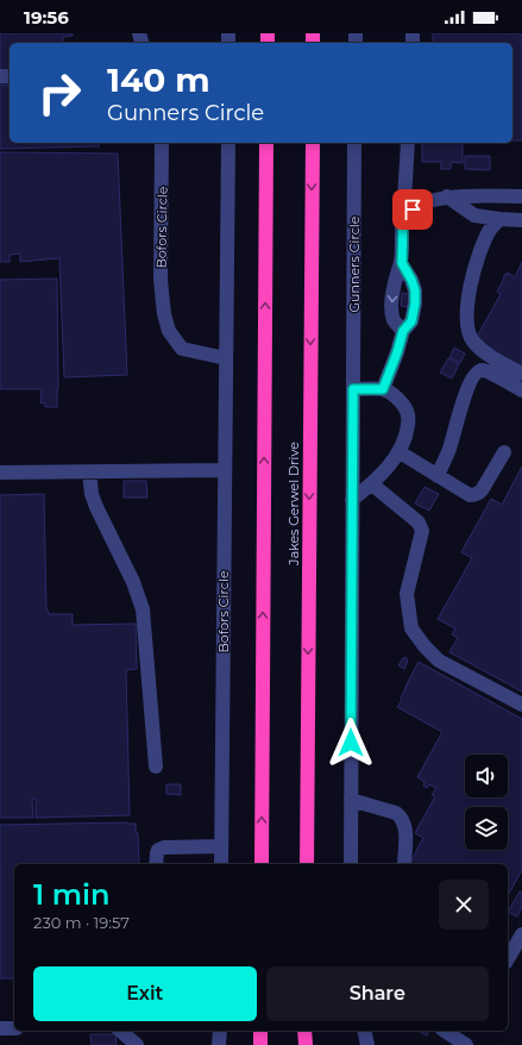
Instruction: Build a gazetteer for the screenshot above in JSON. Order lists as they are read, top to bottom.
{
  "streets": {
    "highway": ["Jakes Gerwel Drive"],
    "street": ["Bofors Circle", "Gunners Circle"]
  },
  "page": {
    "status": "19:56",
    "turn": ["140 m", "Gunners Circle"],
    "heading": ["1 min", "230 m · 19:57"],
    "buttons": ["Exit", "Share"]
  }
}
